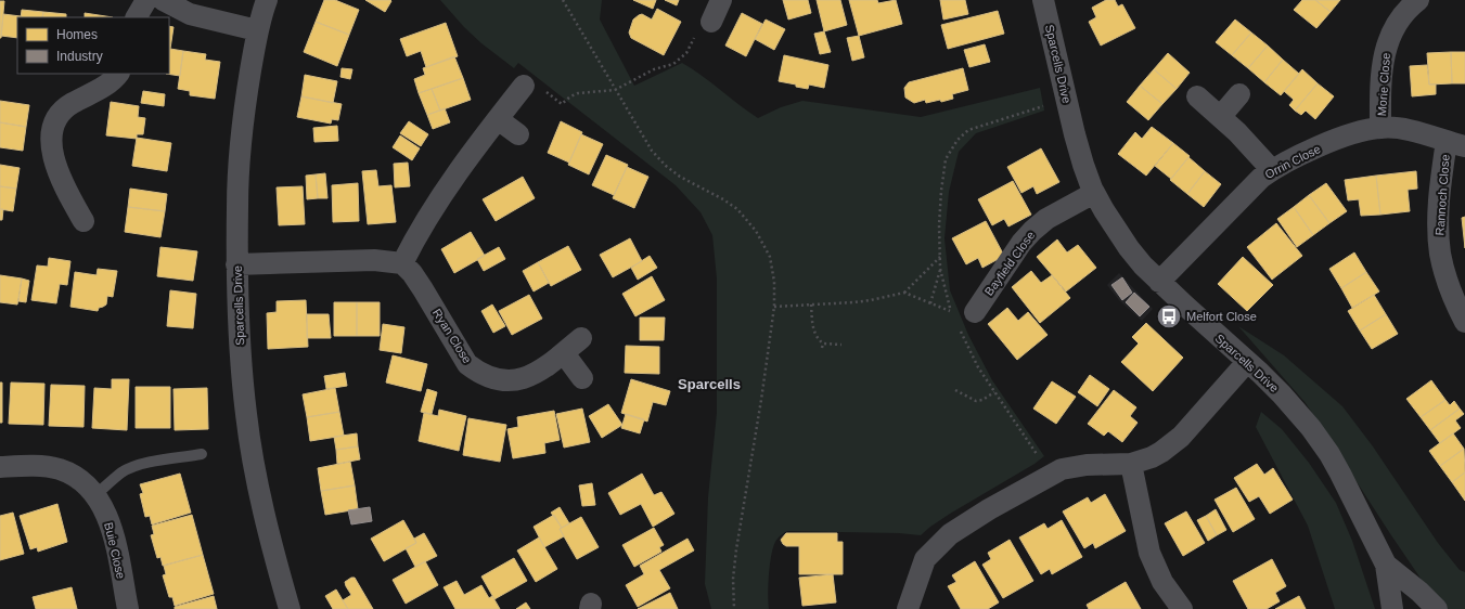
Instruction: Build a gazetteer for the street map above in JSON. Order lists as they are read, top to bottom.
{
  "streets": {
    "street": [
      "Sparcells Drive",
      "Morie Close",
      "Orrin Close",
      "Rannoch Close",
      "Bayfield Close",
      "Ryan Close",
      "Buie Close"
    ]
  },
  "crossings": [
    ["Sparcells Drive", "Orrin Close"],
    ["Sparcells Drive", "Bayfield Close"],
    ["Morie Close", "Orrin Close"],
    ["Orrin Close", "Rannoch Close"]
  ],
  "districts": ["Sparcells"],
  "places": {
    "bus stop": ["Melfort Close"]
  },
  "legend": ["Homes", "Industry"]
}
